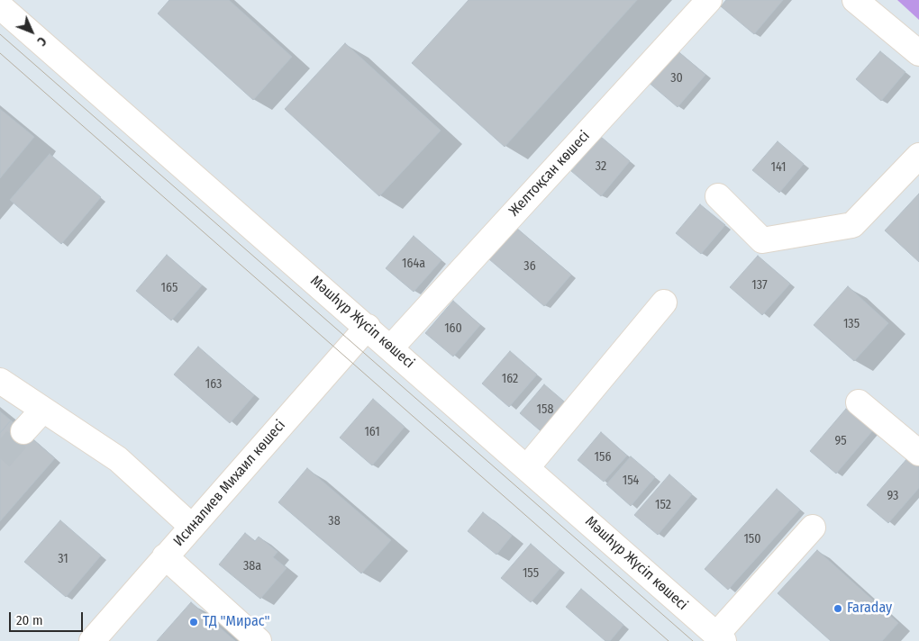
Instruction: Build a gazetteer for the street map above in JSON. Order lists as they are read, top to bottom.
{
  "streets": {
    "street": ["Желтоқсан көшесі", "Мәшһүр Жүсіп көшесі", "Исиналиев Михаил көшесі"]
  },
  "crossings": [
    ["Желтоқсан көшесі", "Мәшһүр Жүсіп көшесі"],
    ["Мәшһүр Жүсіп көшесі", "Исиналиев Михаил көшесі"]
  ],
  "places": ["Faraday", "ТД \"Мирас\""],
  "house_numbers": [
    "30",
    "32",
    "141",
    "164а",
    "36",
    "137",
    "165",
    "135",
    "160",
    "162",
    "163",
    "158",
    "161",
    "95",
    "156",
    "154",
    "93",
    "152",
    "38",
    "150",
    "31",
    "38а",
    "155"
  ],
  "scale_bar": "20 m",
  "north": "bottom right"
}
